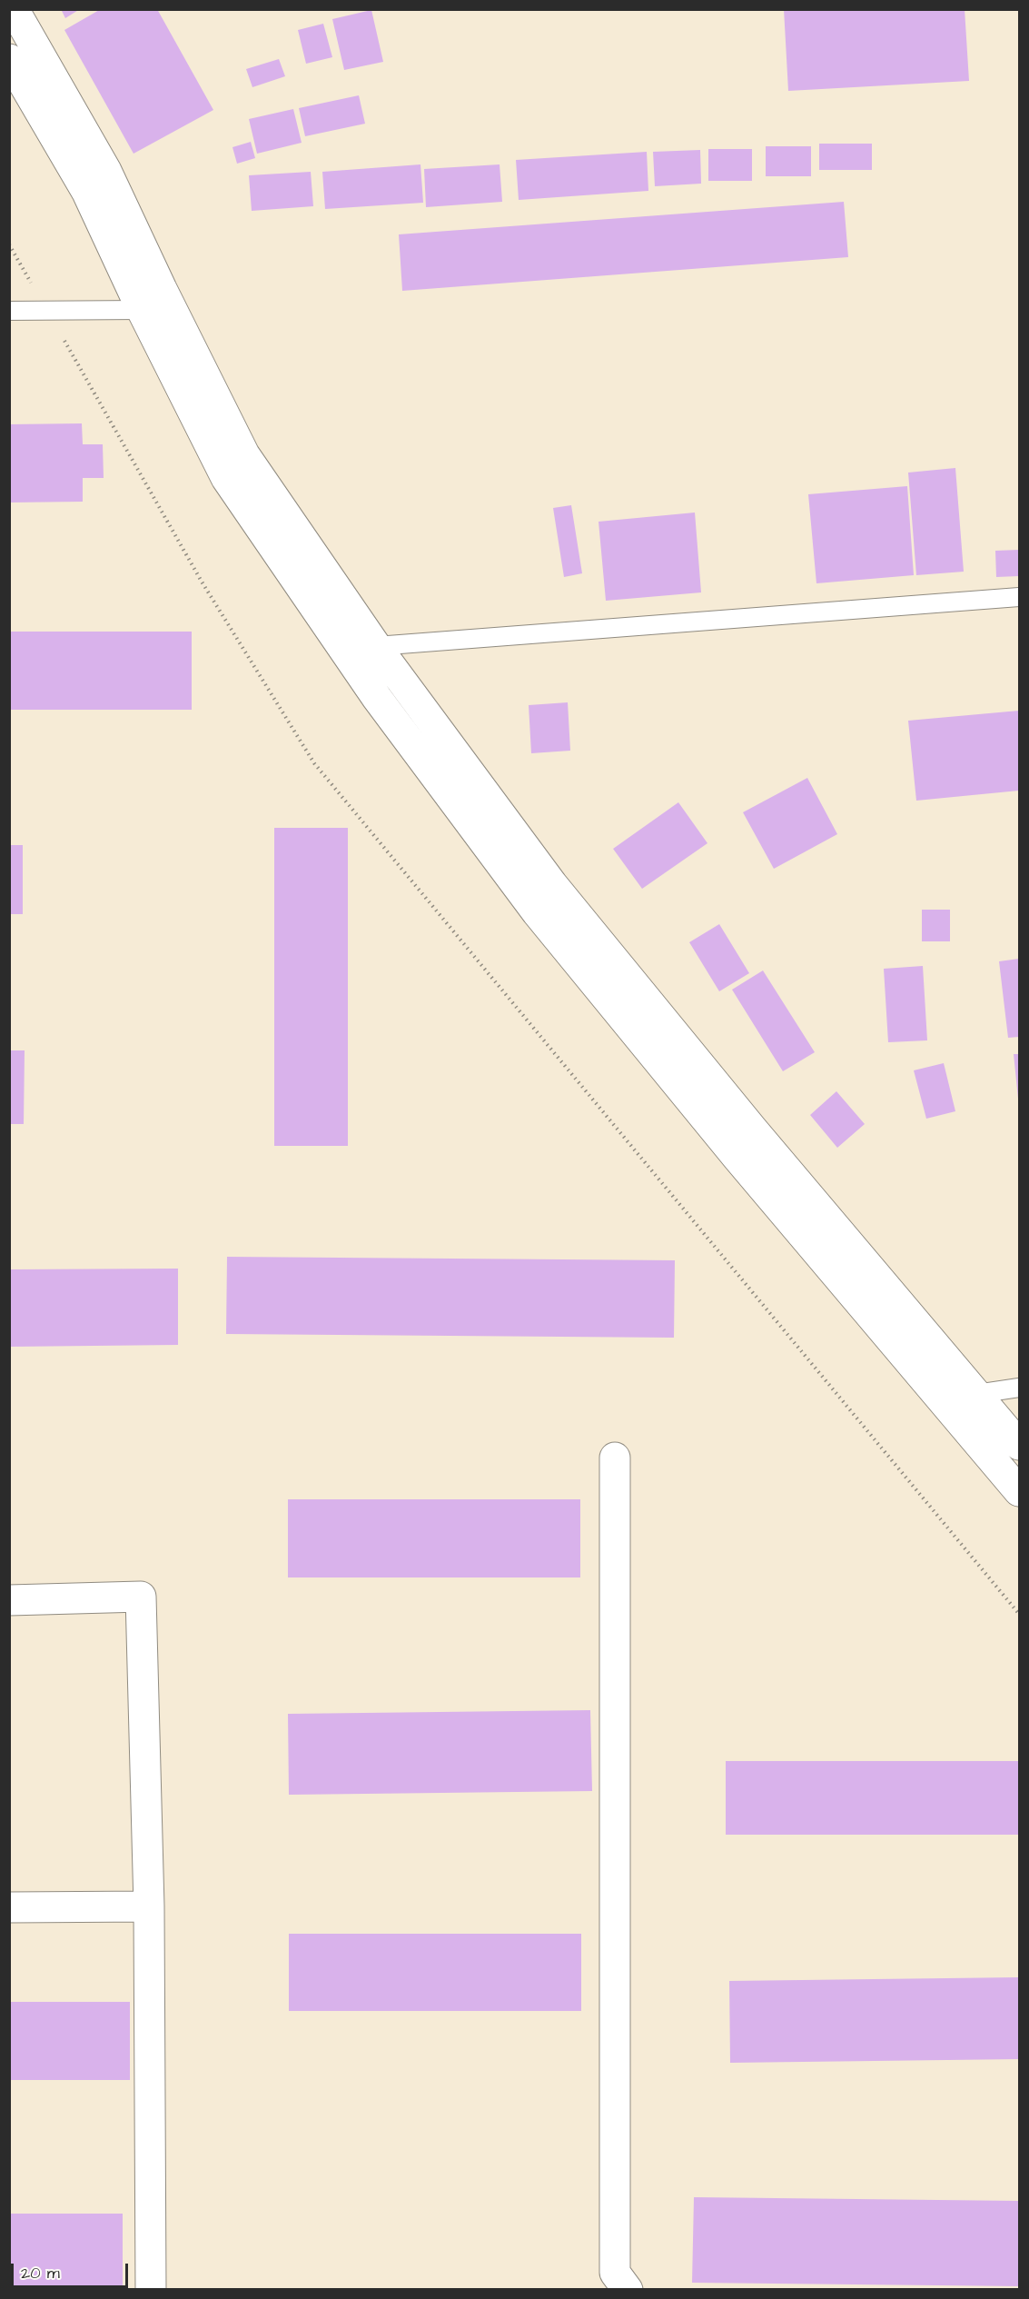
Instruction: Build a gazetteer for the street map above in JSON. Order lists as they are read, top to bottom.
{
  "scale_bar": "20 m"
}
